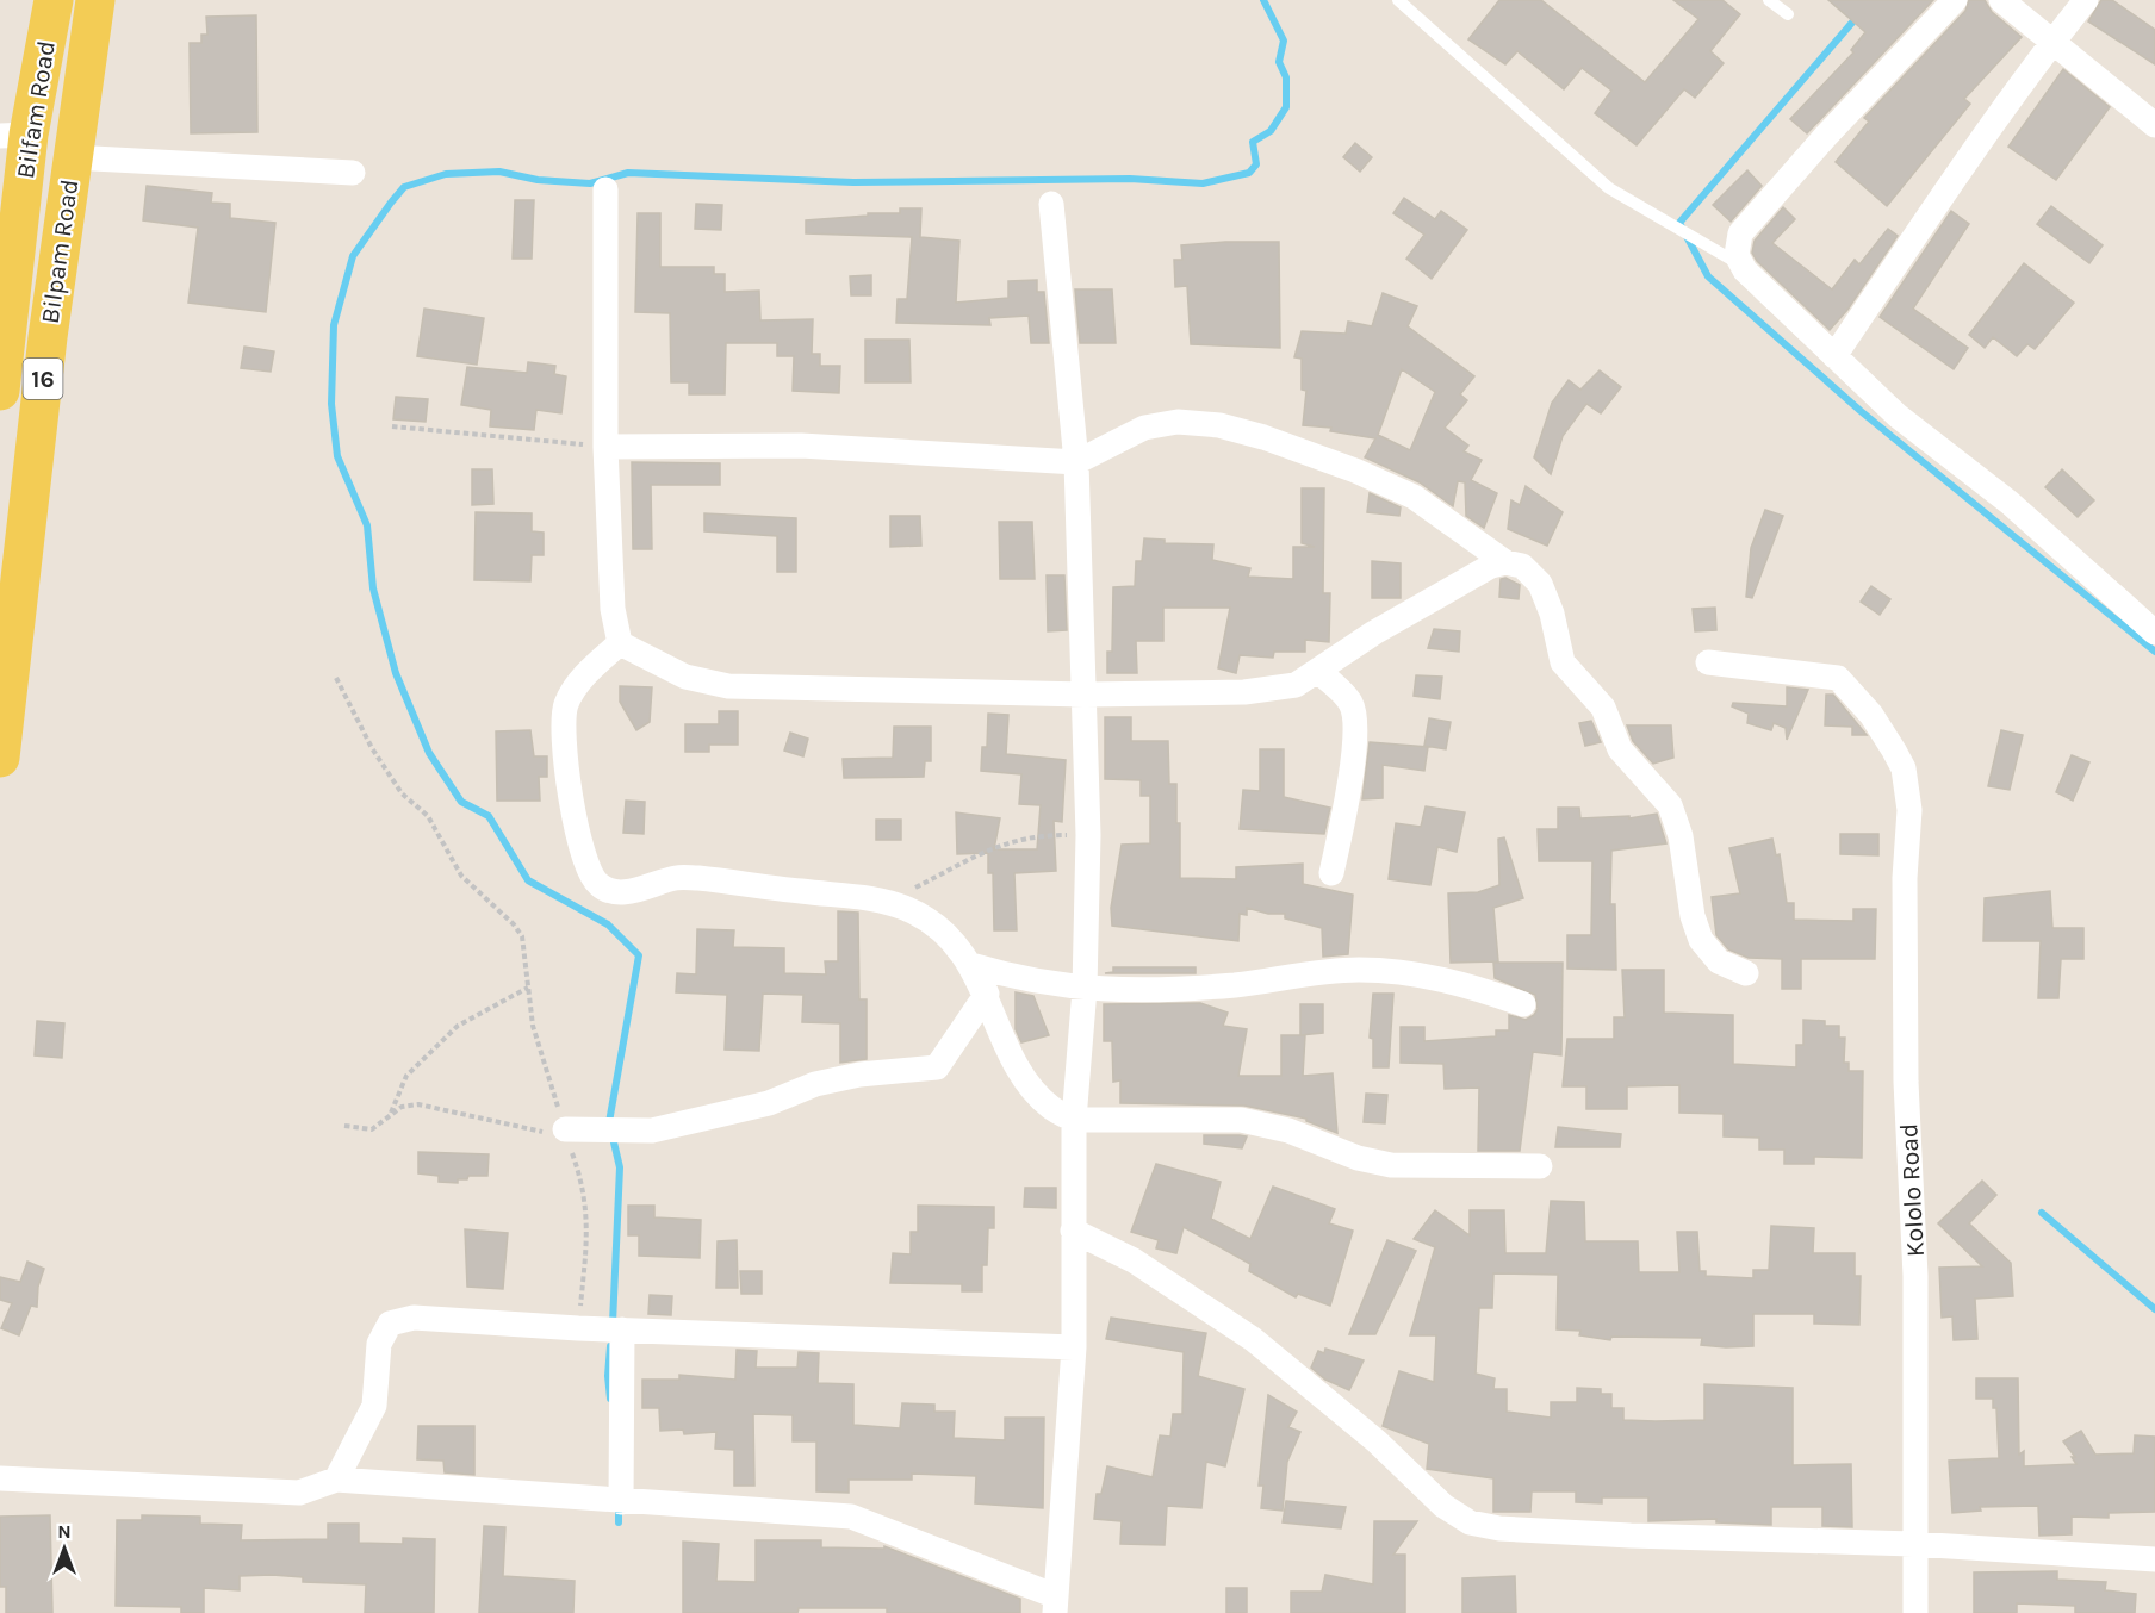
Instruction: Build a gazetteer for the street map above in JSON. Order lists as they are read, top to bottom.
{
  "streets": {
    "main road": ["Bilfam Road", "Bilpam Road", "16"],
    "street": ["Kololo Road"]
  },
  "north": "top"
}
